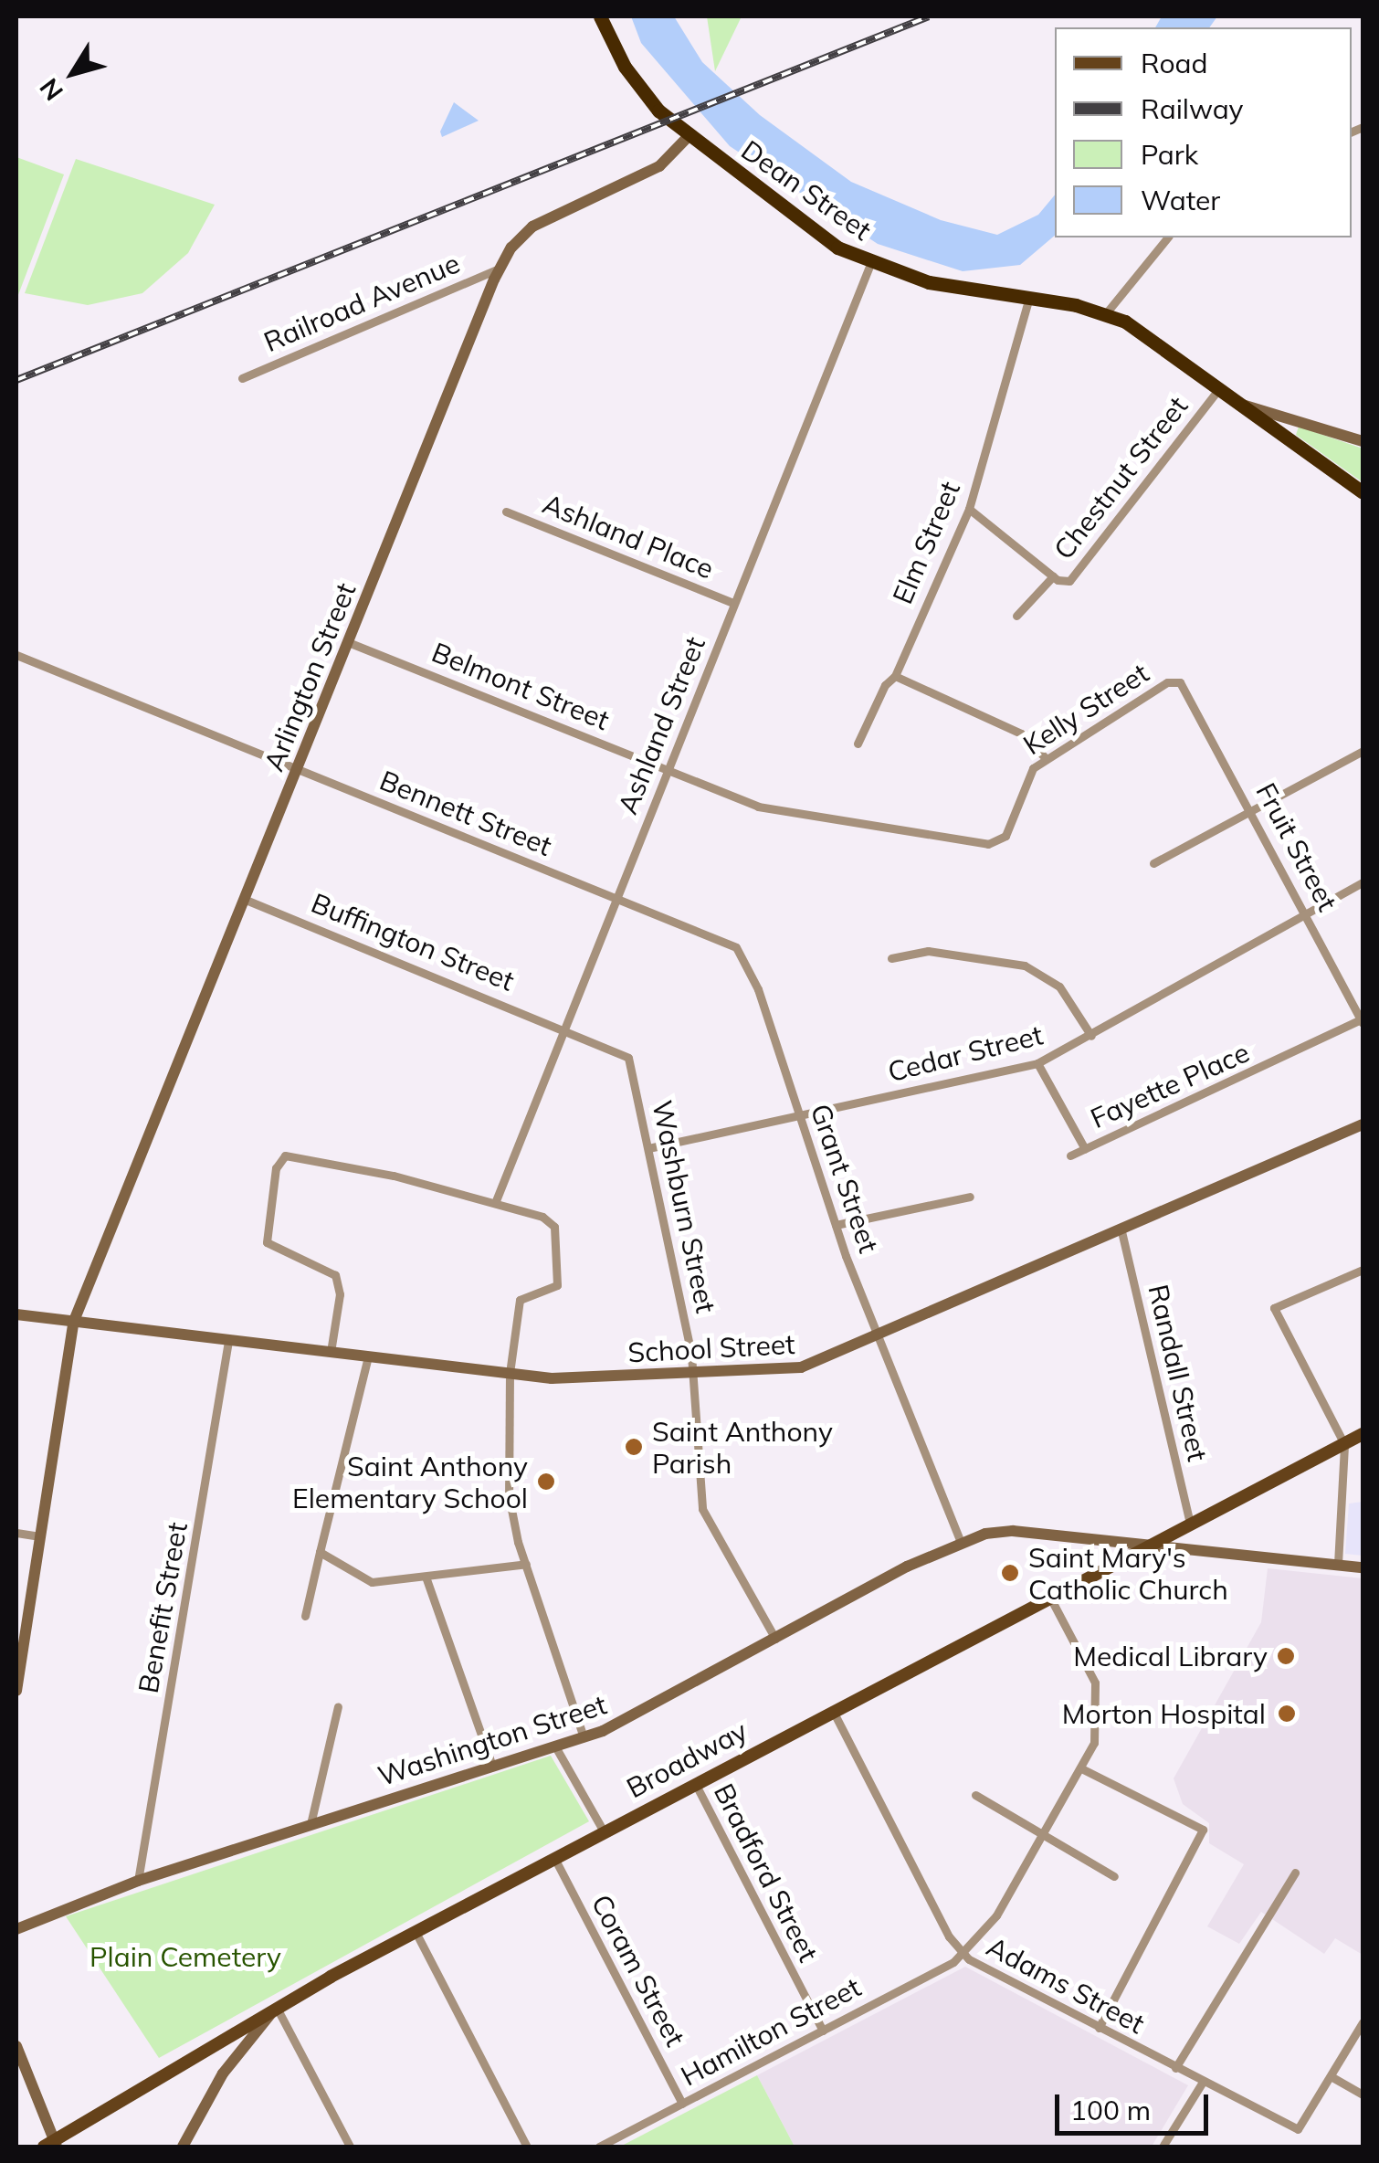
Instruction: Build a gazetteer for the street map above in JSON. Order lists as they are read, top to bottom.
{
  "streets": {
    "highway": ["Dean Street"],
    "main road": ["Broadway"],
    "street": [
      "Railroad Avenue",
      "Chestnut Street",
      "Ashland Place",
      "Elm Street",
      "Arlington Street",
      "Belmont Street",
      "Kelly Street",
      "Ashland Street",
      "Bennett Street",
      "Fruit Street",
      "Buffington Street",
      "Cedar Street",
      "Fayette Place",
      "Grant Street",
      "Washburn Street",
      "School Street",
      "Randall Street",
      "Benefit Street",
      "Washington Street",
      "Bradford Street",
      "Coram Street",
      "Adams Street",
      "Hamilton Street"
    ]
  },
  "crossings": [
    ["Dean Street", "Chestnut Street"],
    ["Dean Street", "Elm Street"],
    ["Dean Street", "Arlington Street"],
    ["Dean Street", "Ashland Street"],
    ["Railroad Avenue", "Arlington Street"],
    ["Ashland Place", "Ashland Street"],
    ["Arlington Street", "Belmont Street"],
    ["Arlington Street", "Bennett Street"],
    ["Arlington Street", "Buffington Street"],
    ["Arlington Street", "School Street"],
    ["Belmont Street", "Kelly Street"],
    ["Belmont Street", "Ashland Street"],
    ["Kelly Street", "Fruit Street"],
    ["Ashland Street", "Bennett Street"],
    ["Ashland Street", "Buffington Street"],
    ["Ashland Street", "Grant Street"],
    ["Ashland Street", "Washburn Street"],
    ["Bennett Street", "Grant Street"],
    ["Fruit Street", "Cedar Street"],
    ["Fruit Street", "Fayette Place"],
    ["Buffington Street", "Washburn Street"],
    ["Cedar Street", "Fayette Place"],
    ["Cedar Street", "Grant Street"],
    ["Cedar Street", "Washburn Street"],
    ["Grant Street", "School Street"],
    ["Grant Street", "Washington Street"],
    ["Washburn Street", "School Street"],
    ["Washburn Street", "Washington Street"],
    ["School Street", "Randall Street"],
    ["School Street", "Benefit Street"],
    ["Randall Street", "Broadway"],
    ["Benefit Street", "Washington Street"],
    ["Washington Street", "Broadway"],
    ["Broadway", "Bradford Street"],
    ["Broadway", "Coram Street"],
    ["Broadway", "Adams Street"],
    ["Bradford Street", "Hamilton Street"],
    ["Coram Street", "Hamilton Street"],
    ["Adams Street", "Hamilton Street"]
  ],
  "parks": ["Plain Cemetery"],
  "places": [
    "Saint Anthony Parish",
    "Saint Anthony Elementary School",
    "Saint Mary's Catholic Church",
    "Medical Library",
    "Morton Hospital"
  ],
  "legend": [
    "Road",
    "Railway",
    "Park",
    "Water"
  ],
  "scale_bar": "100 m",
  "north": "bottom left"
}
